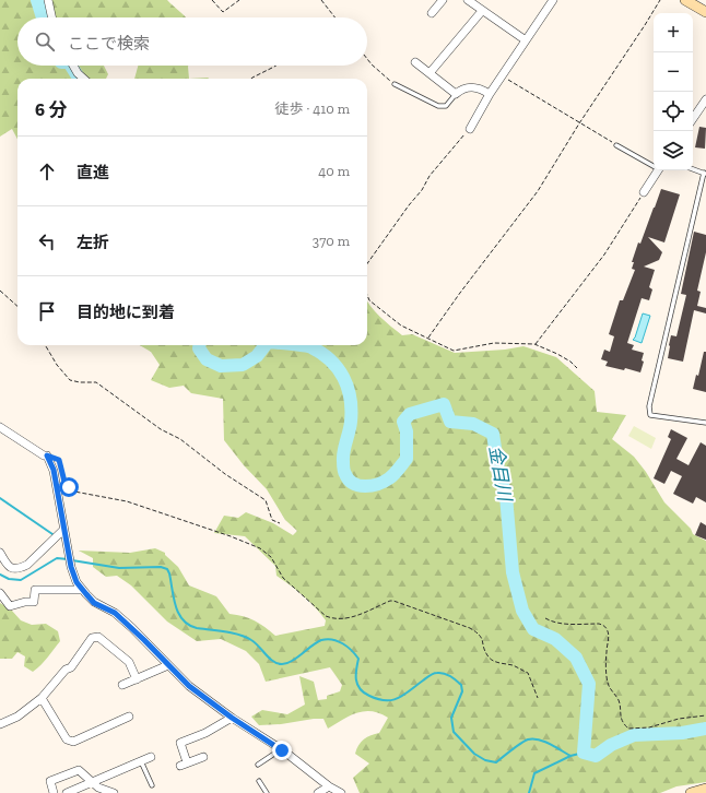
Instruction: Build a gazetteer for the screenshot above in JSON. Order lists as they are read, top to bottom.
{
  "water": ["金目川"],
  "page": {
    "map_buttons": ["+", "−"],
    "search": "ここで検索",
    "heading": ["6 分", "徒歩 · 410 m"],
    "list": [
      ["直進", "40 m"],
      ["左折", "370 m"],
      "目的地に到着"
    ]
  }
}
